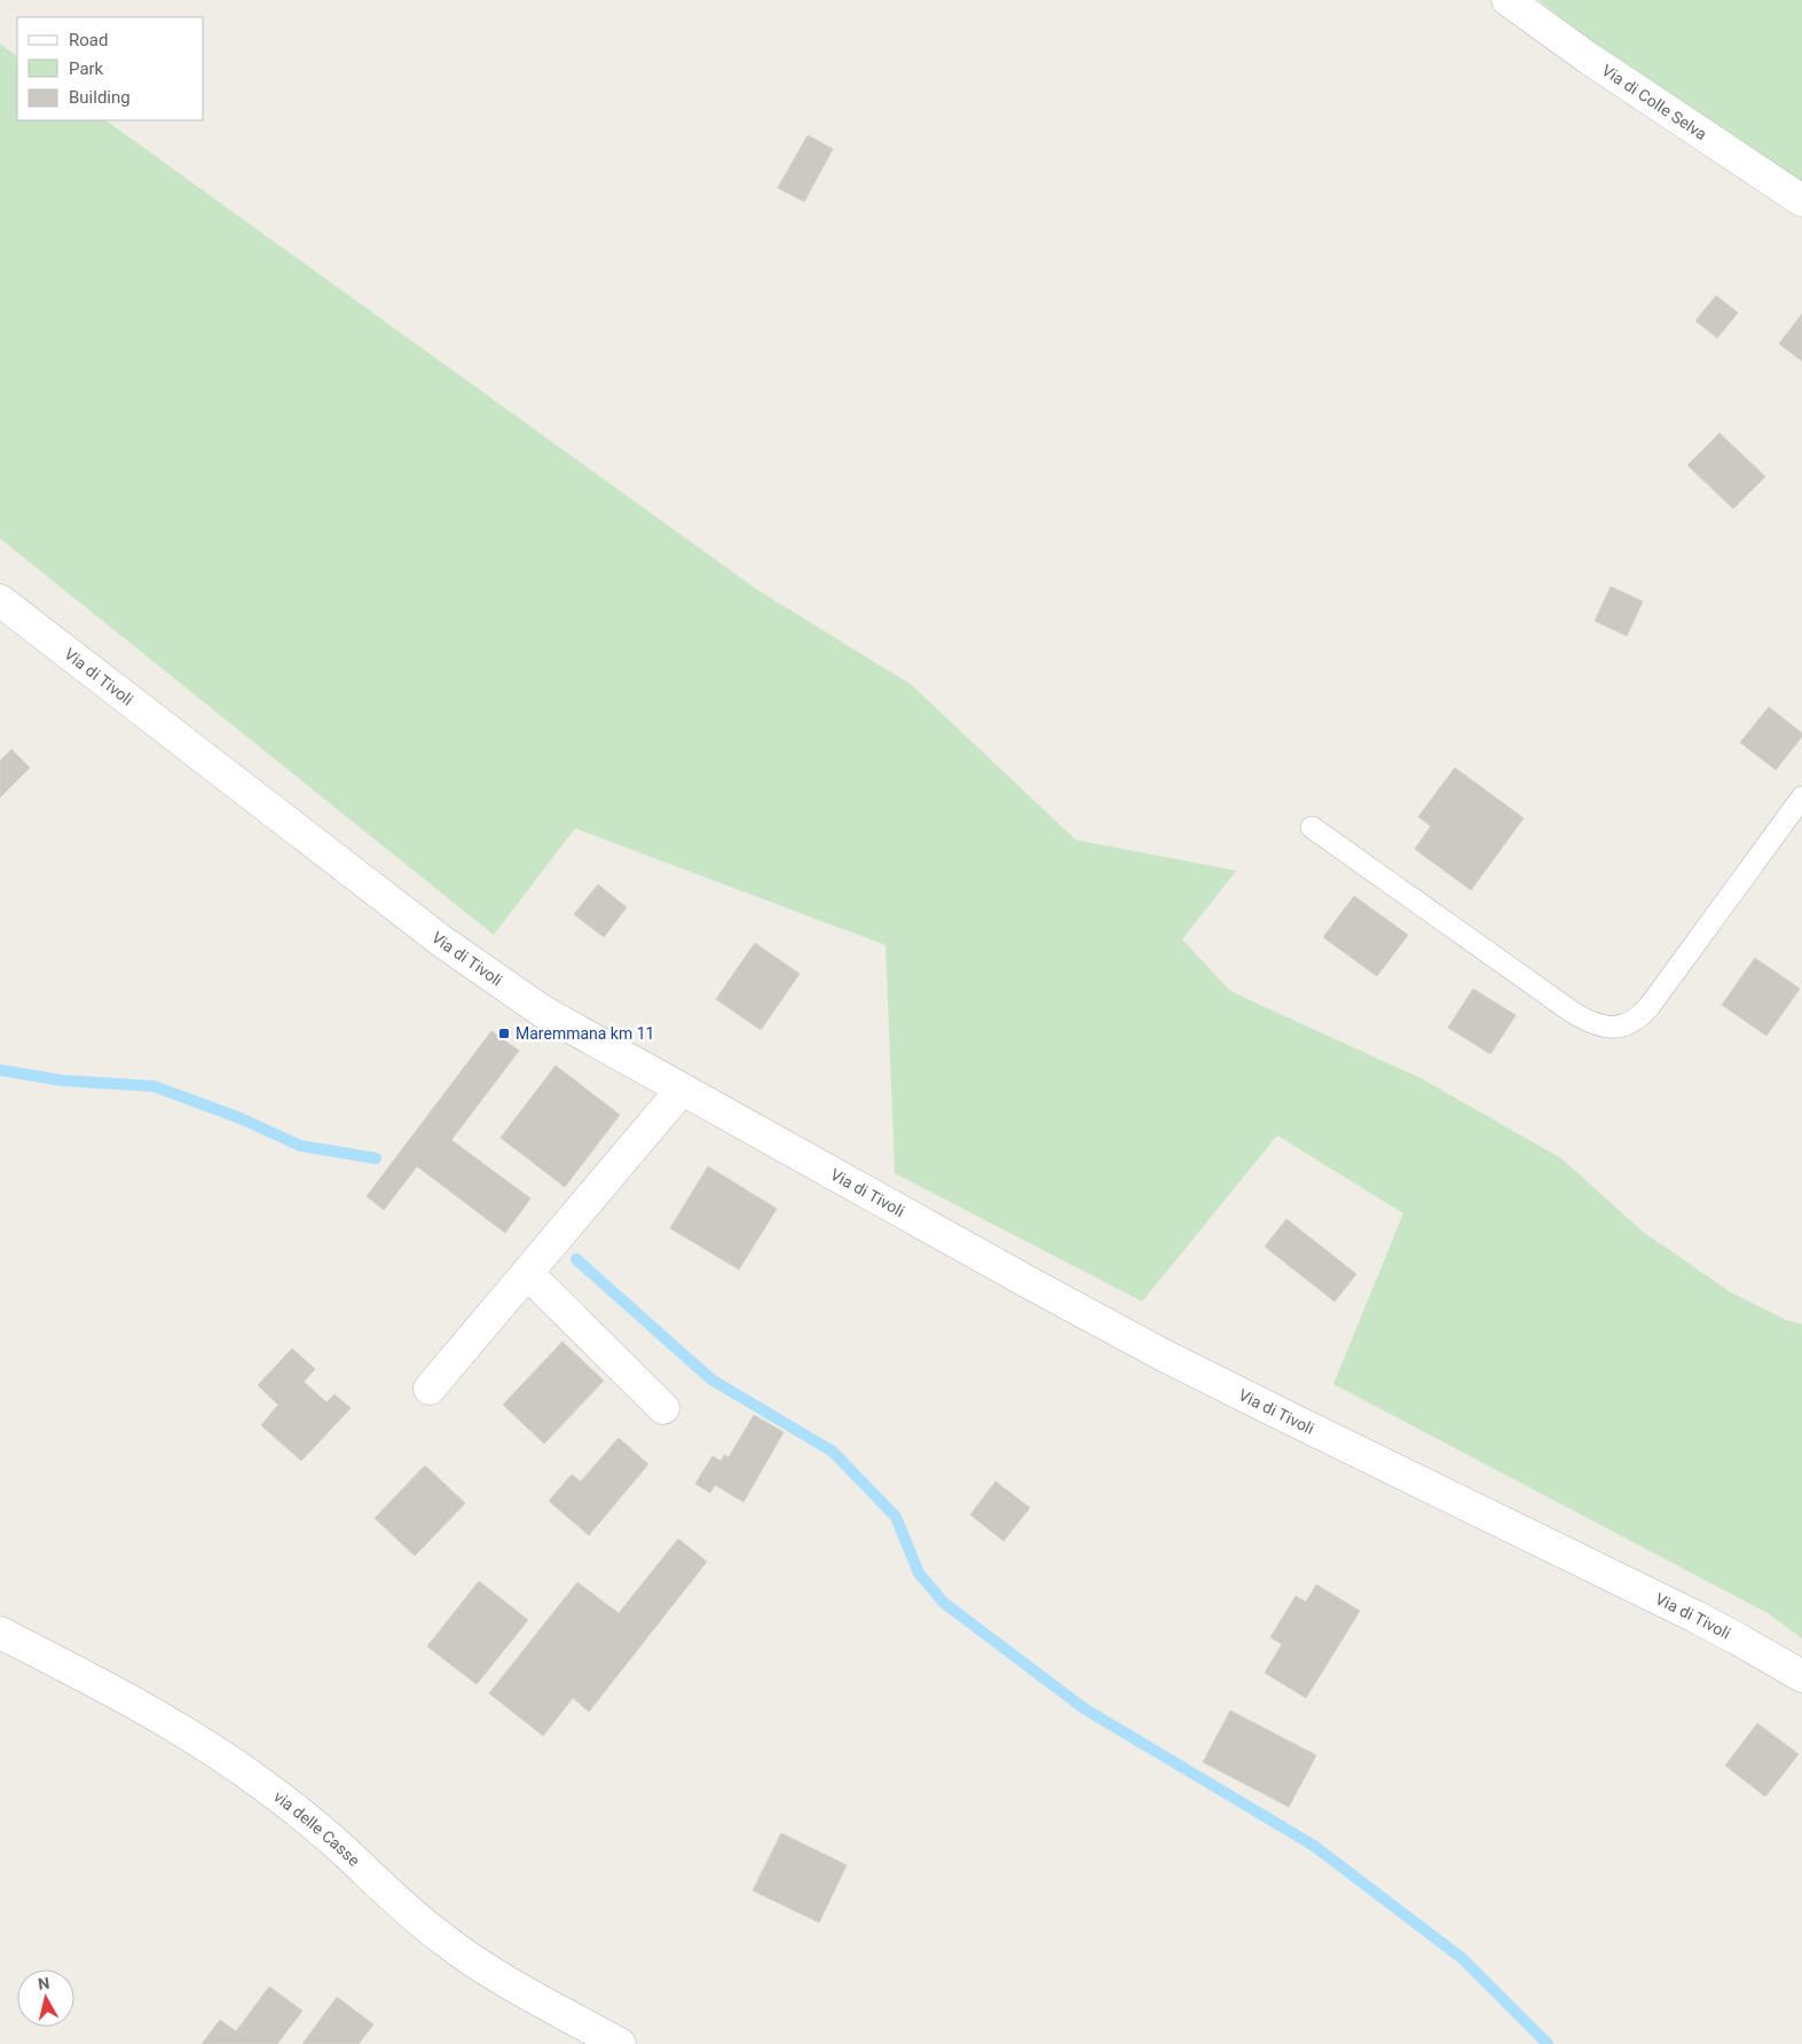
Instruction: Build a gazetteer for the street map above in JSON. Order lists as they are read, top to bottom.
{
  "streets": {
    "main road": ["Via di Colle Selva", "Via di Tivoli", "via delle Casse"]
  },
  "places": {
    "transit": ["Maremmana km 11"]
  },
  "legend": ["Road", "Park", "Building"],
  "north": "top"
}
